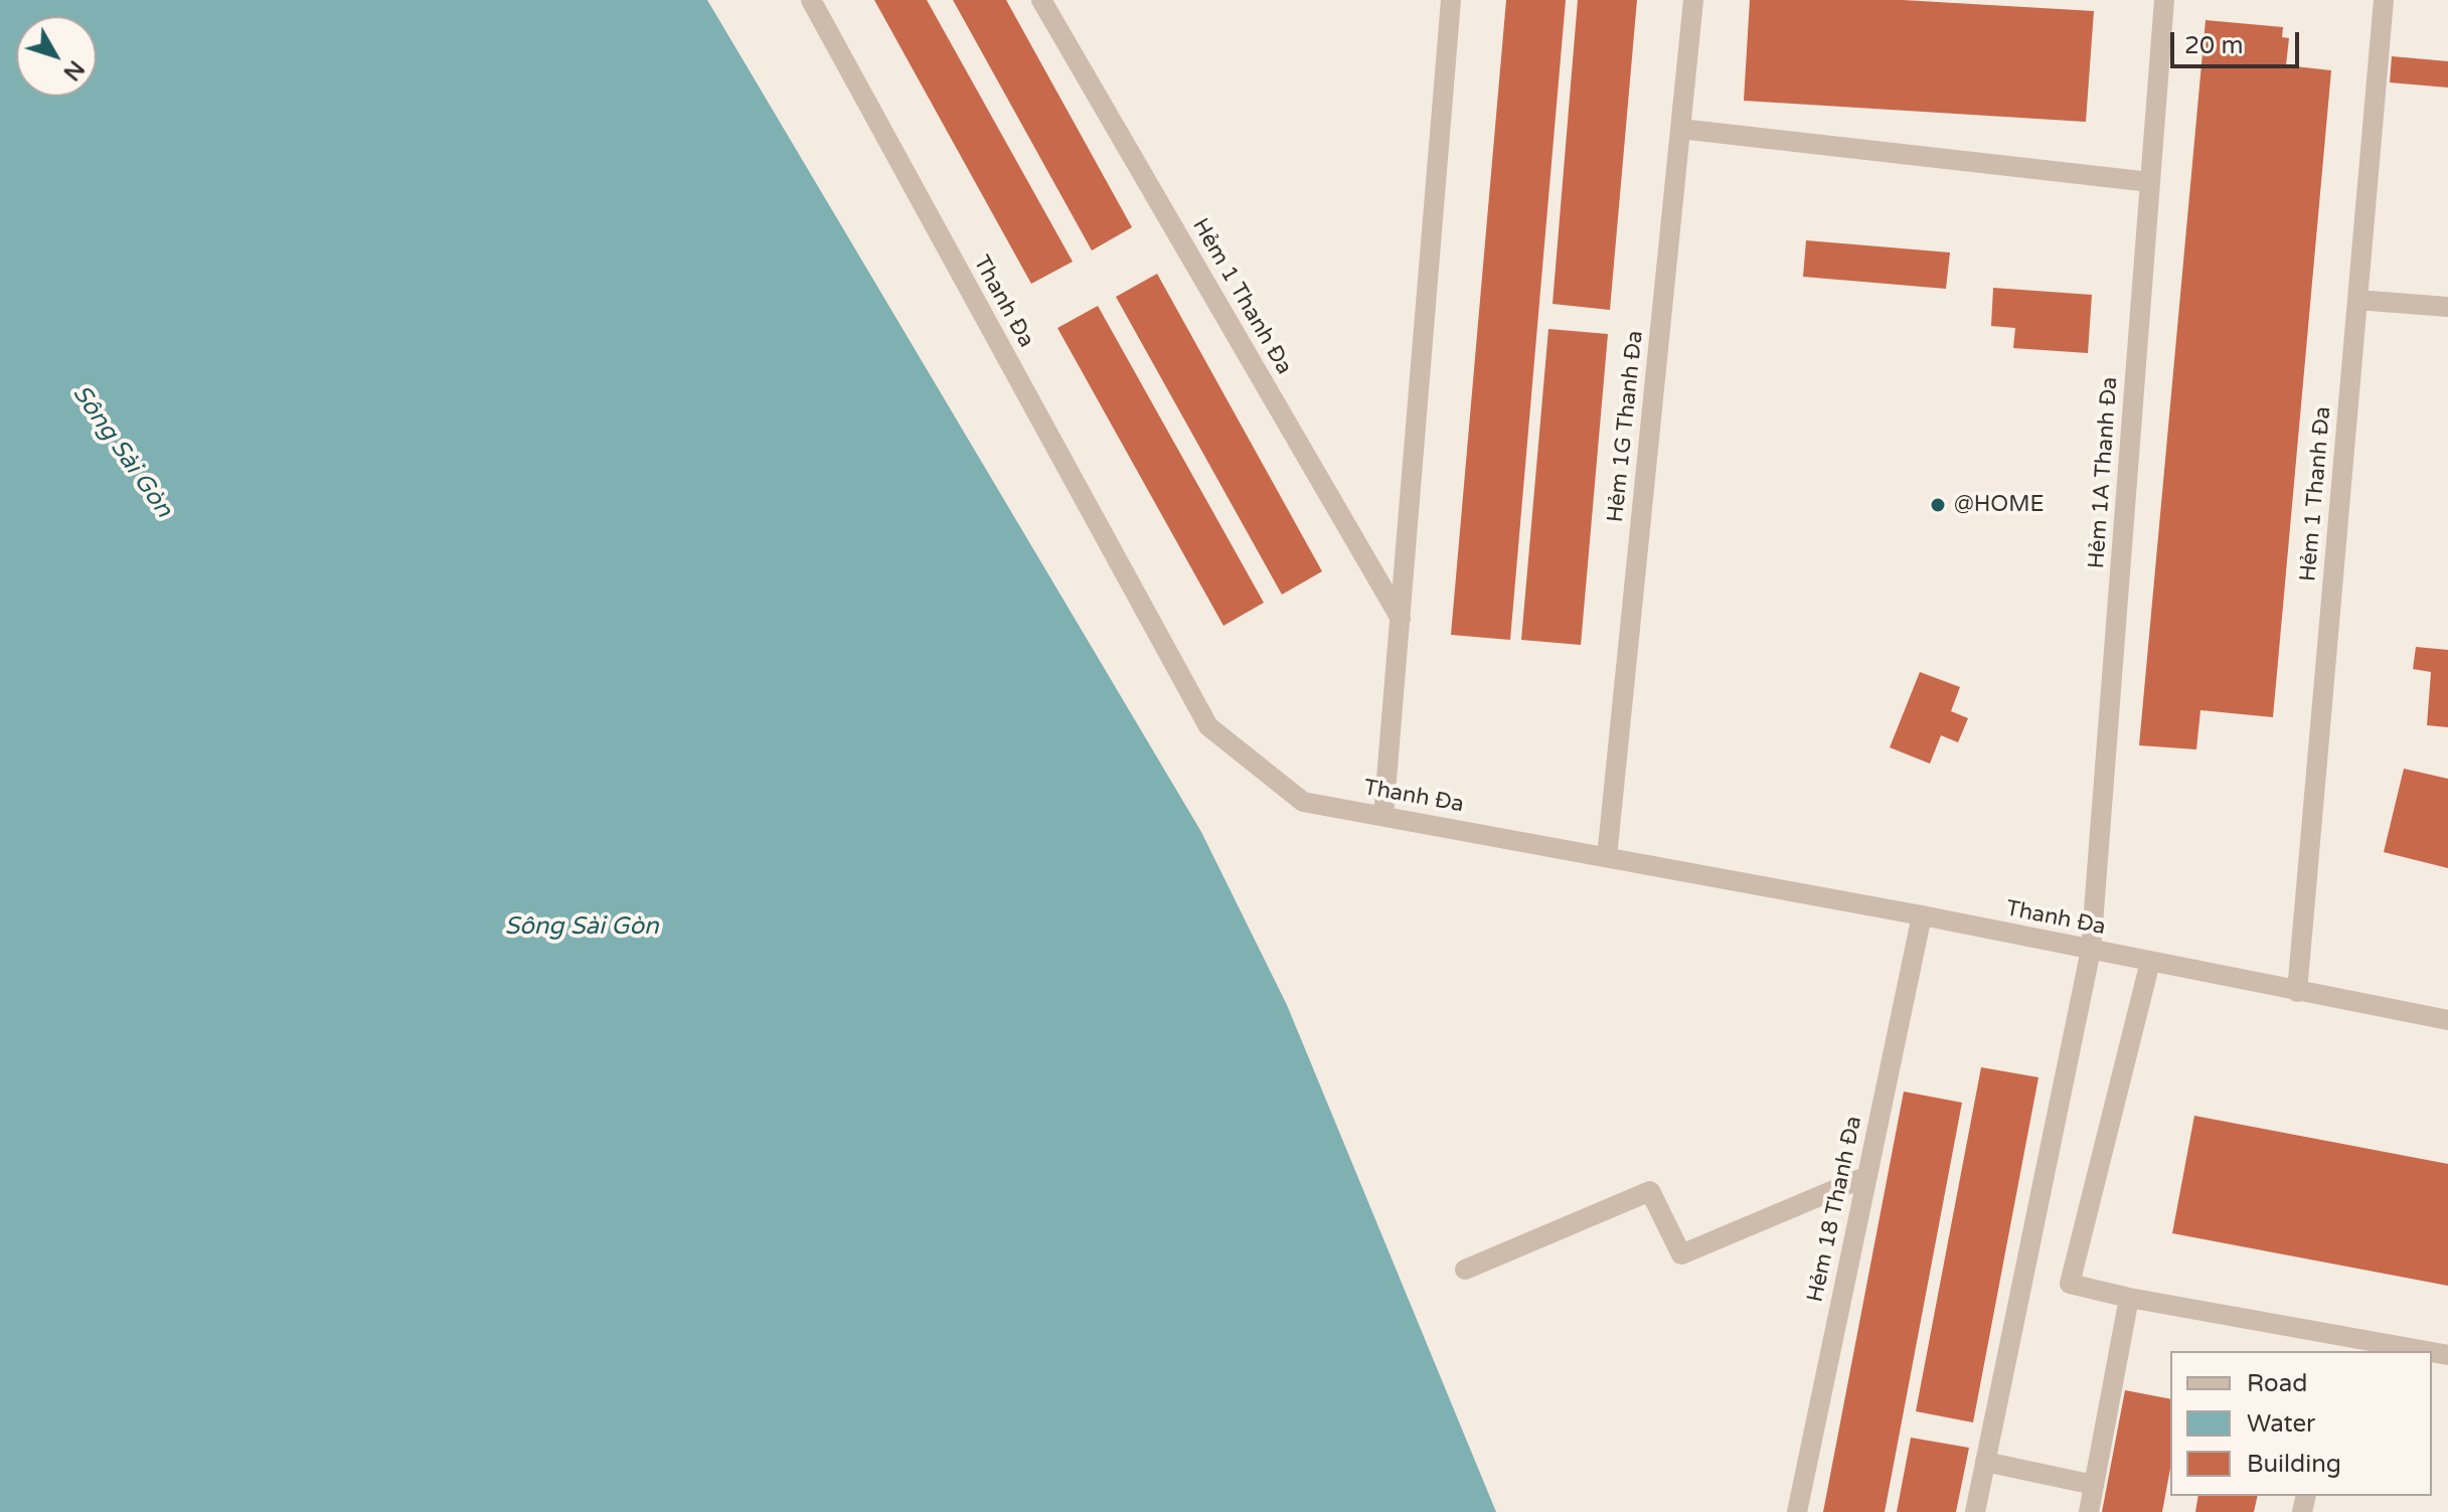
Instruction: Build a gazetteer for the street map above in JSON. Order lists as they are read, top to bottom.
{
  "streets": {
    "street": [
      "Hẻm 1 Thanh Đa",
      "Thanh Đa",
      "Hẻm 1G Thanh Đa",
      "Hẻm 1A Thanh Đa",
      "Hẻm 18 Thanh Đa"
    ]
  },
  "crossings": [
    ["Hẻm 1 Thanh Đa", "Thanh Đa"],
    ["Thanh Đa", "Hẻm 1G Thanh Đa"],
    ["Thanh Đa", "Hẻm 1A Thanh Đa"],
    ["Thanh Đa", "Hẻm 18 Thanh Đa"]
  ],
  "water": ["Sông Sài Gòn"],
  "places": ["@HOME"],
  "legend": ["Road", "Water", "Building"],
  "scale_bar": "20 m",
  "north": "bottom right"
}
